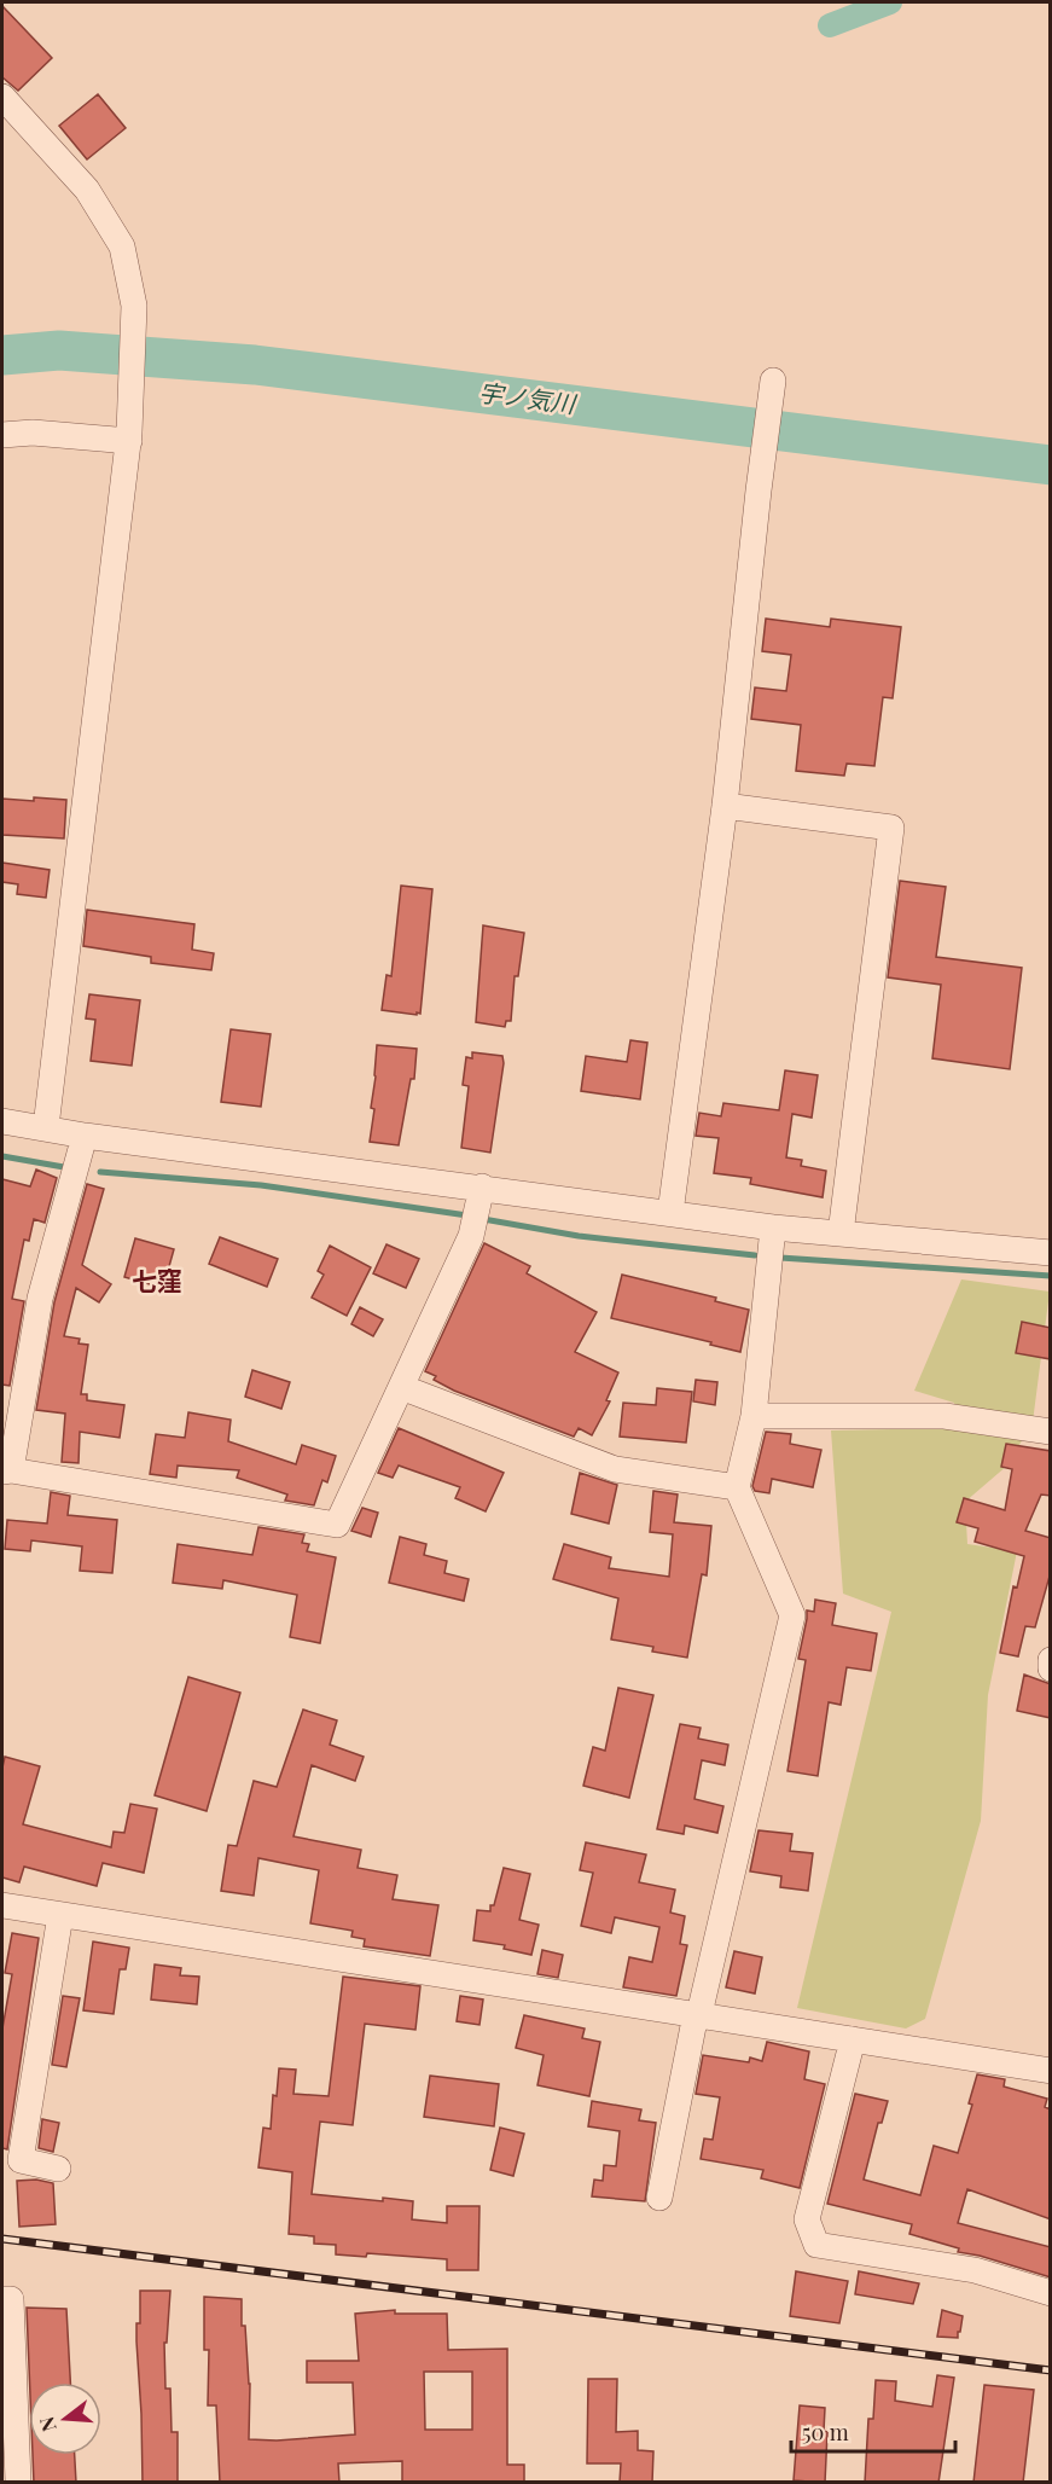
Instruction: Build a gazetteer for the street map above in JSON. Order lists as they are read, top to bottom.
{
  "districts": ["七窪"],
  "water": ["宇ノ気川"],
  "scale_bar": "50 m",
  "north": "left"
}
